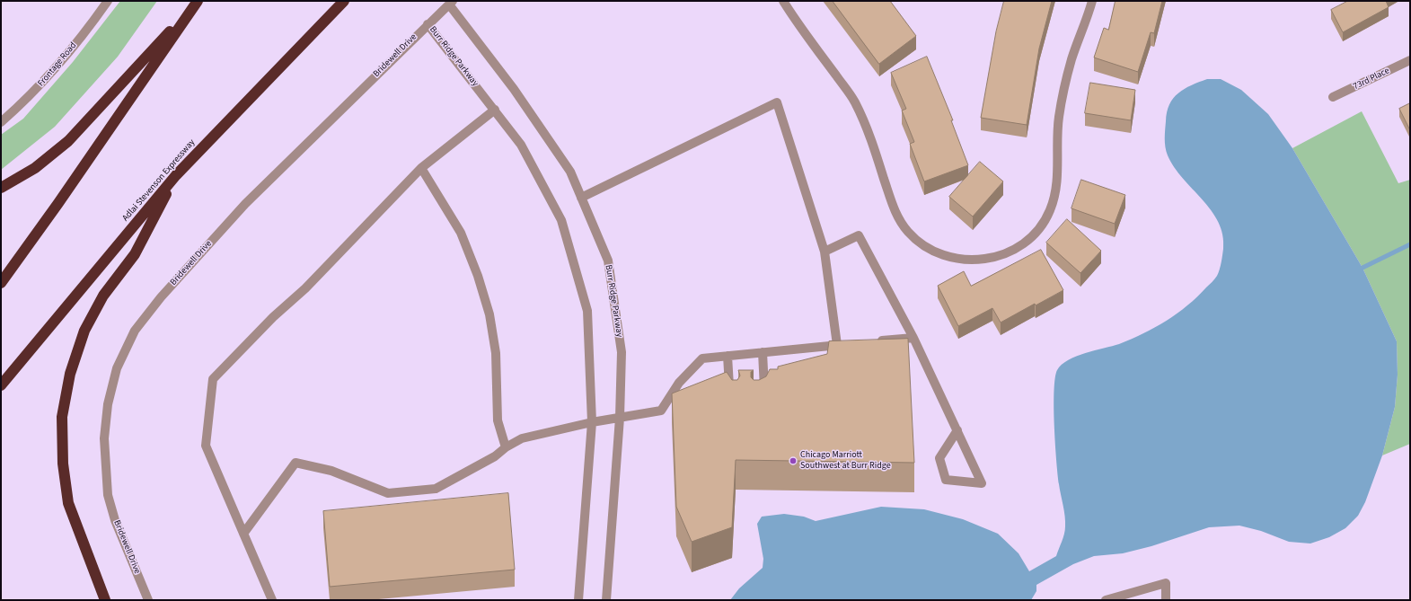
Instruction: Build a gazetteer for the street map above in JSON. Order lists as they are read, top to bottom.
{
  "streets": {
    "highway": ["Adlai Stevenson Expressway"],
    "street": [
      "Bridewell Drive",
      "Burr Ridge Parkway",
      "Frontage Road",
      "73rd Place"
    ]
  },
  "crossings": [
    ["Bridewell Drive", "Burr Ridge Parkway"]
  ],
  "places": ["Chicago Marriott Southwest at Burr Ridge"]
}
